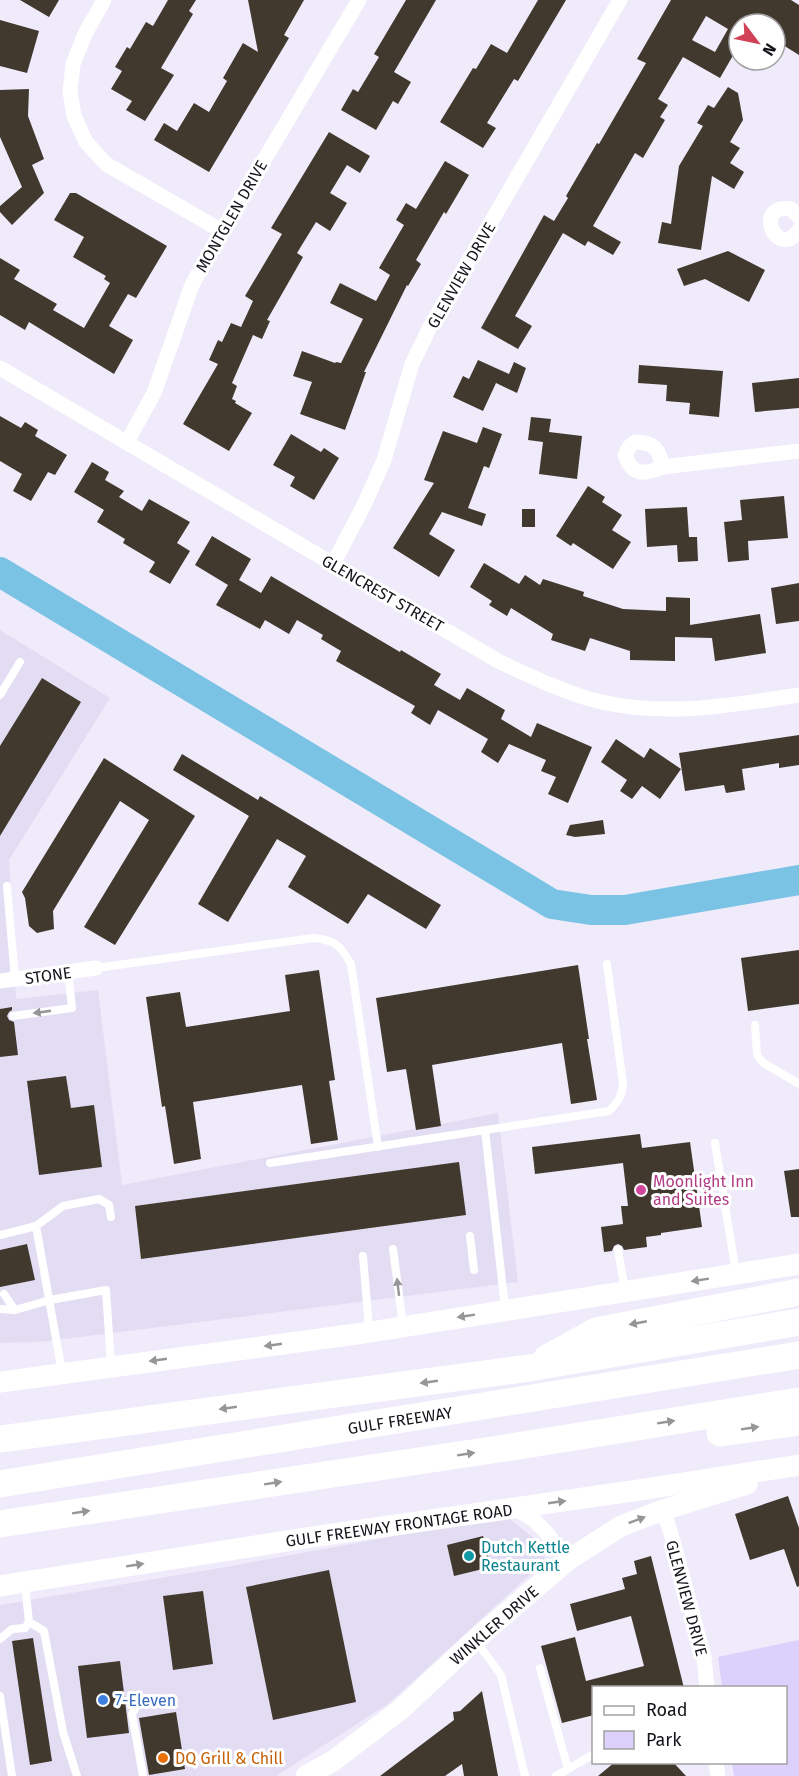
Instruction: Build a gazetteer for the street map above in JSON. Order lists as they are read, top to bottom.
{
  "streets": {
    "highway": ["GULF FREEWAY"],
    "main road": ["GULF FREEWAY FRONTAGE ROAD", "WINKLER DRIVE"],
    "street": [
      "MONTGLEN DRIVE",
      "GLENVIEW DRIVE",
      "GLENCREST STREET",
      "STONE"
    ]
  },
  "crossings": [
    ["MONTGLEN DRIVE", "GLENCREST STREET"],
    ["GLENVIEW DRIVE", "GLENCREST STREET"],
    ["GLENVIEW DRIVE", "WINKLER DRIVE"],
    ["GULF FREEWAY FRONTAGE ROAD", "WINKLER DRIVE"]
  ],
  "one_way": ["GULF FREEWAY FRONTAGE ROAD"],
  "places": [
    "Moonlight Inn and Suites",
    "Dutch Kettle Restaurant",
    "7-Eleven",
    "DQ Grill & Chill"
  ],
  "legend": ["Road", "Park"],
  "north": "bottom right"
}
